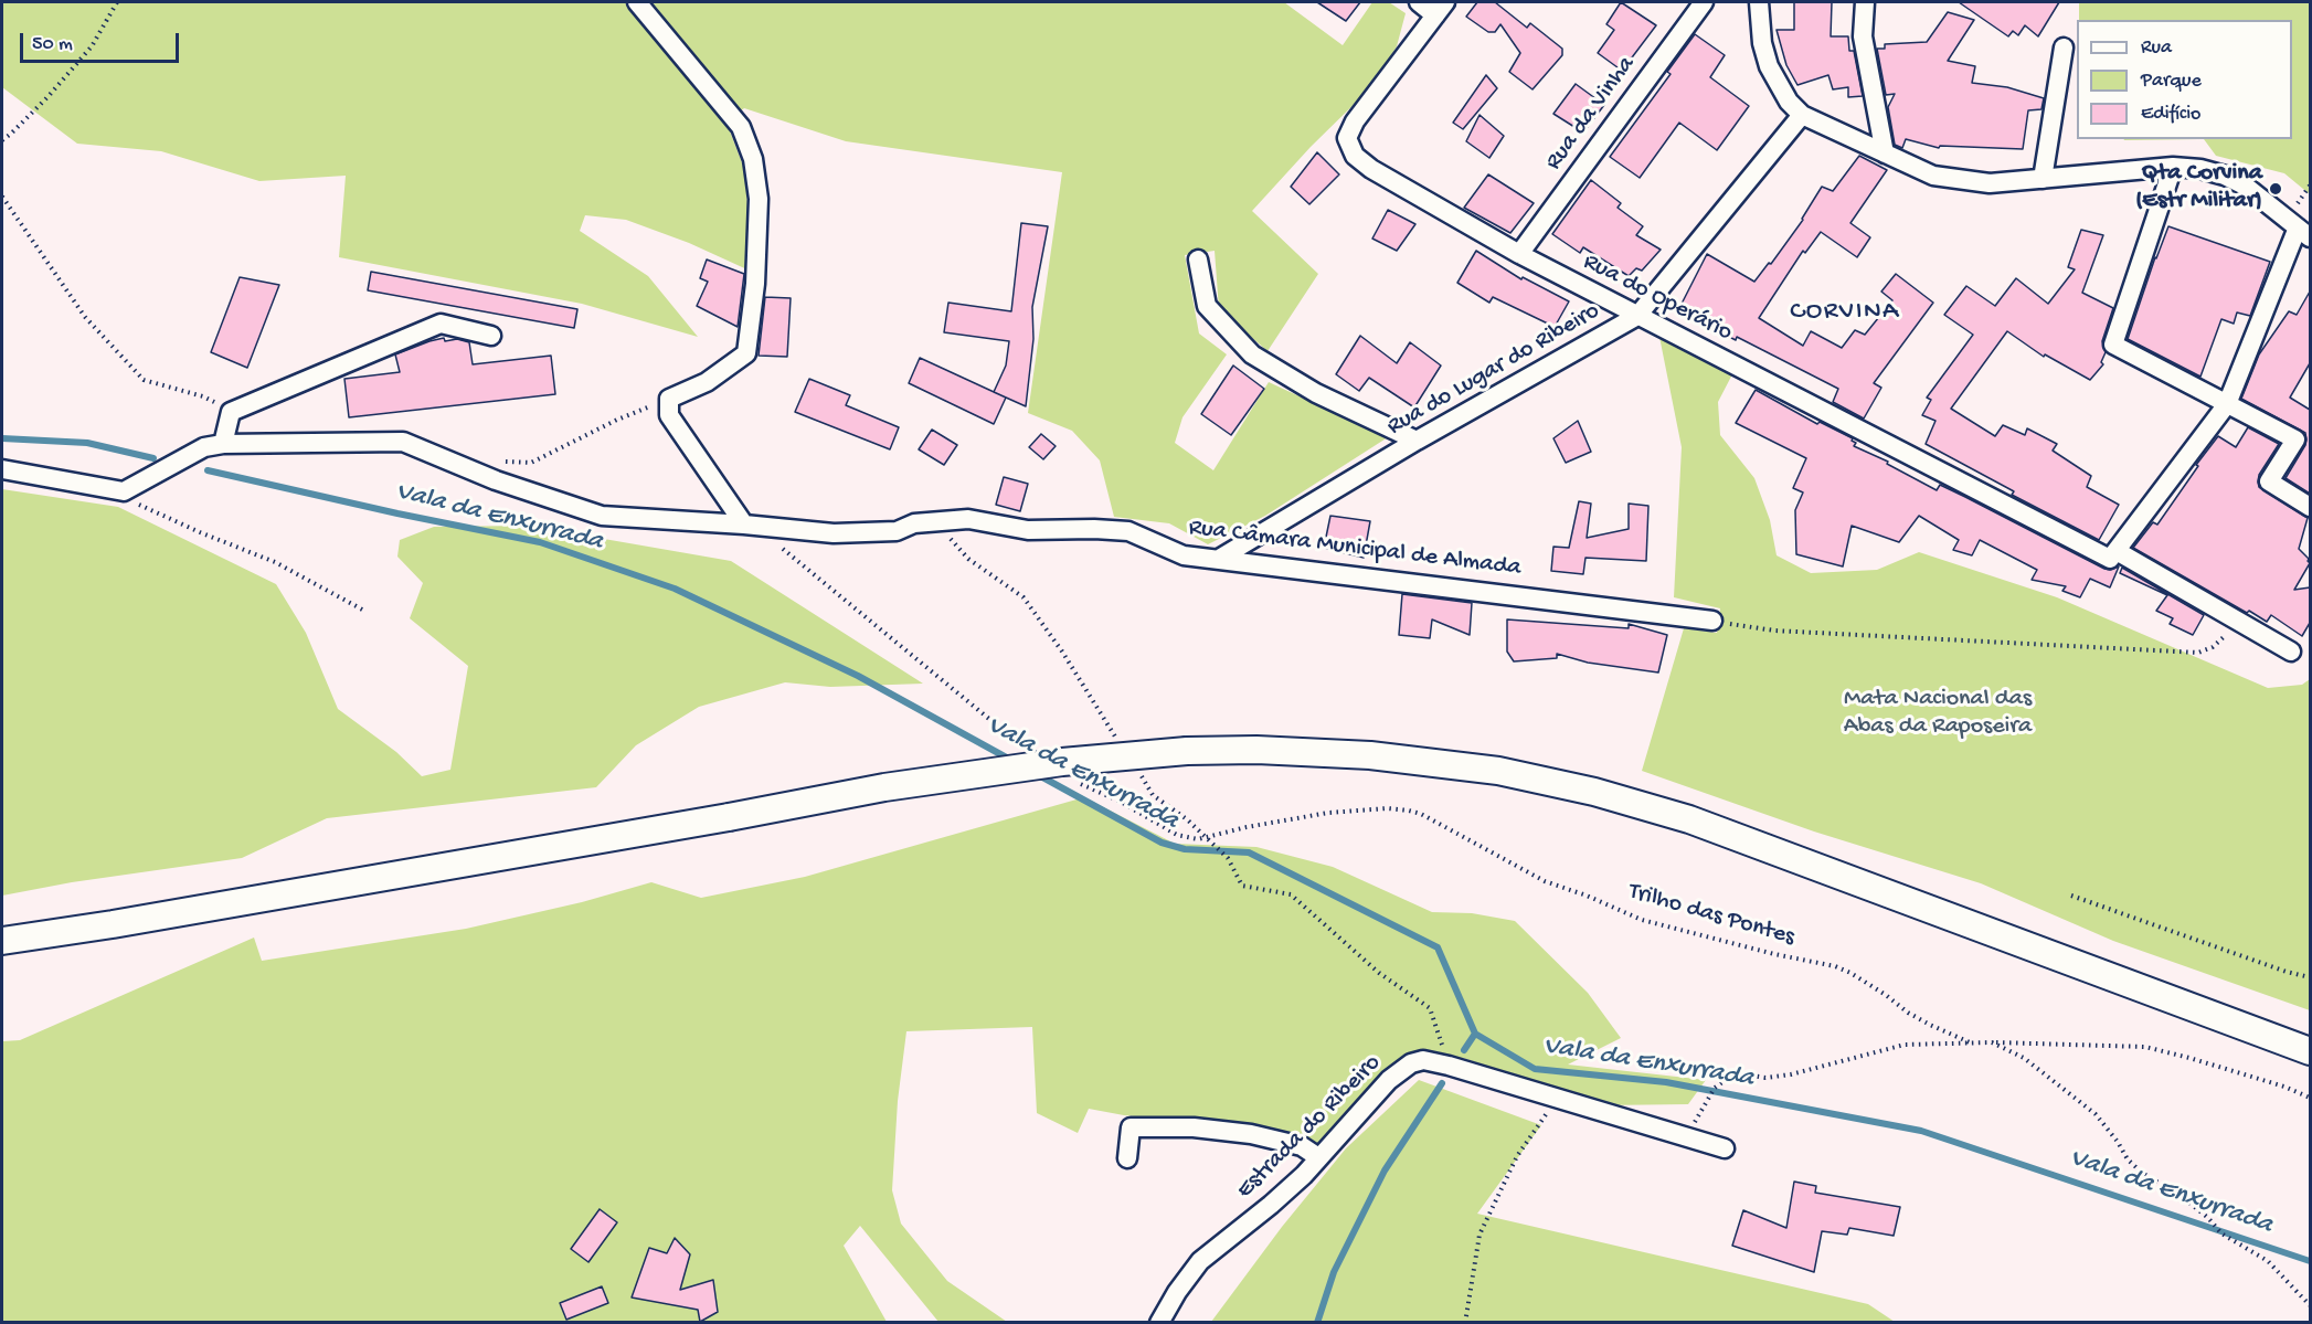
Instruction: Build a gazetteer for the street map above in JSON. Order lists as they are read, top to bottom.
{
  "streets": {
    "street": [
      "Rua da Vinha",
      "Rua do Operário",
      "Rua do Lugar do Ribeiro",
      "Rua Câmara Municipal de Almada",
      "Estrada do Ribeiro"
    ],
    "path": ["Trilho das Pontes"]
  },
  "crossings": [
    ["Rua da Vinha", "Rua do Operário"],
    ["Rua do Operário", "Rua do Lugar do Ribeiro"],
    ["Rua do Lugar do Ribeiro", "Rua Câmara Municipal de Almada"]
  ],
  "districts": ["CORVINA"],
  "water": ["Vala da Enxurrada"],
  "parks": ["Mata Nacional das Abas da Raposeira"],
  "places": ["Qta Corvina (Estr Militar)"],
  "legend": ["Rua", "Parque", "Edifício"],
  "scale_bar": "50 m"
}
